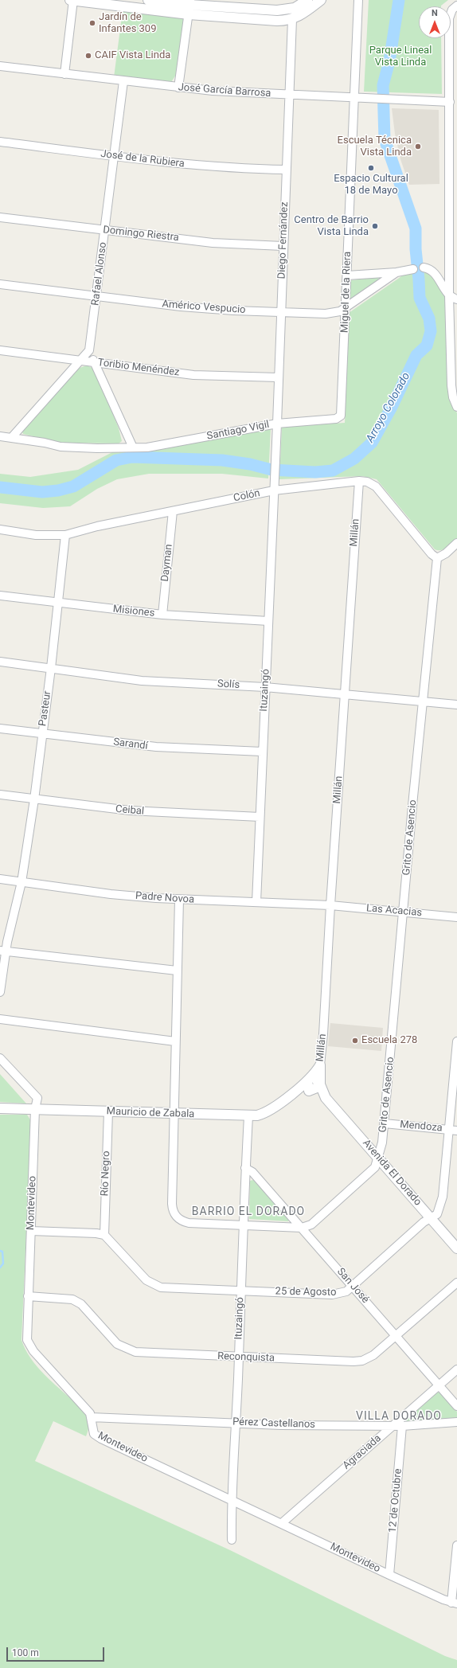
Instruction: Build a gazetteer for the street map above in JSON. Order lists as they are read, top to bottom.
{
  "streets": {
    "street": [
      "José García Barrosa",
      "José de la Rubiera",
      "Domingo Riestra",
      "Diego Fernández",
      "Rafael Alonso",
      "Miguel de la Riera",
      "Américo Vespucio",
      "Toribio Menéndez",
      "Santiago Vigil",
      "Colón",
      "Millán",
      "Dayman",
      "Misiones",
      "Solís",
      "Ituzaingó",
      "Pasteur",
      "Sarandí",
      "Ceibal",
      "Grito de Asencio",
      "Padre Novoa",
      "Las Acacias",
      "Mauricio de Zabala",
      "Mendoza",
      "Avenida El Dorado",
      "Río Negro",
      "Montevideo",
      "San José",
      "25 de Agosto",
      "Reconquista",
      "Pérez Castellanos",
      "Agraciada",
      "12 de Octubre"
    ]
  },
  "crossings": [
    ["José García Barrosa", "Diego Fernández"],
    ["José García Barrosa", "Rafael Alonso"],
    ["José García Barrosa", "Miguel de la Riera"],
    ["José de la Rubiera", "Diego Fernández"],
    ["José de la Rubiera", "Rafael Alonso"],
    ["Domingo Riestra", "Diego Fernández"],
    ["Domingo Riestra", "Rafael Alonso"],
    ["Diego Fernández", "Américo Vespucio"],
    ["Diego Fernández", "Toribio Menéndez"],
    ["Diego Fernández", "Santiago Vigil"],
    ["Diego Fernández", "Ituzaingó"],
    ["Rafael Alonso", "Américo Vespucio"],
    ["Miguel de la Riera", "Américo Vespucio"],
    ["Miguel de la Riera", "Santiago Vigil"],
    ["Colón", "Millán"],
    ["Colón", "Dayman"],
    ["Colón", "Ituzaingó"],
    ["Colón", "Pasteur"],
    ["Colón", "Grito de Asencio"],
    ["Millán", "Solís"],
    ["Millán", "Padre Novoa"],
    ["Millán", "Las Acacias"],
    ["Millán", "Mauricio de Zabala"],
    ["Millán", "Avenida El Dorado"],
    ["Dayman", "Misiones"],
    ["Misiones", "Ituzaingó"],
    ["Misiones", "Pasteur"],
    ["Solís", "Ituzaingó"],
    ["Solís", "Pasteur"],
    ["Solís", "Grito de Asencio"],
    ["Ituzaingó", "Sarandí"],
    ["Ituzaingó", "Ceibal"],
    ["Ituzaingó", "Grito de Asencio"],
    ["Ituzaingó", "Padre Novoa"],
    ["Ituzaingó", "Mauricio de Zabala"],
    ["Ituzaingó", "Montevideo"],
    ["Ituzaingó", "San José"],
    ["Ituzaingó", "25 de Agosto"],
    ["Ituzaingó", "Reconquista"],
    ["Ituzaingó", "Pérez Castellanos"],
    ["Pasteur", "Sarandí"],
    ["Pasteur", "Ceibal"],
    ["Pasteur", "Padre Novoa"],
    ["Grito de Asencio", "Padre Novoa"],
    ["Grito de Asencio", "Las Acacias"],
    ["Grito de Asencio", "Mauricio de Zabala"],
    ["Grito de Asencio", "Mendoza"],
    ["Grito de Asencio", "Avenida El Dorado"],
    ["Grito de Asencio", "San José"],
    ["Padre Novoa", "Las Acacias"],
    ["Mauricio de Zabala", "Río Negro"],
    ["Mauricio de Zabala", "Montevideo"],
    ["Mendoza", "25 de Agosto"],
    ["Avenida El Dorado", "25 de Agosto"],
    ["Río Negro", "25 de Agosto"],
    ["Montevideo", "Reconquista"],
    ["Montevideo", "Pérez Castellanos"],
    ["Montevideo", "Agraciada"],
    ["Montevideo", "12 de Octubre"],
    ["San José", "25 de Agosto"],
    ["San José", "Reconquista"],
    ["San José", "Agraciada"],
    ["Pérez Castellanos", "Agraciada"],
    ["Pérez Castellanos", "12 de Octubre"]
  ],
  "districts": ["BARRIO EL DORADO", "VILLA DORADO"],
  "water": ["Arroyo Colorado"],
  "parks": ["Parque Lineal Vista Linda"],
  "places": [
    "Jardín de Infantes 309",
    "CAIF Vista Linda",
    "Escuela Técnica Vista Linda",
    "Espacio Cultural 18 de Mayo",
    "Centro de Barrio Vista Linda",
    "Escuela 278"
  ],
  "scale_bar": "100 m",
  "north": "top"
}
